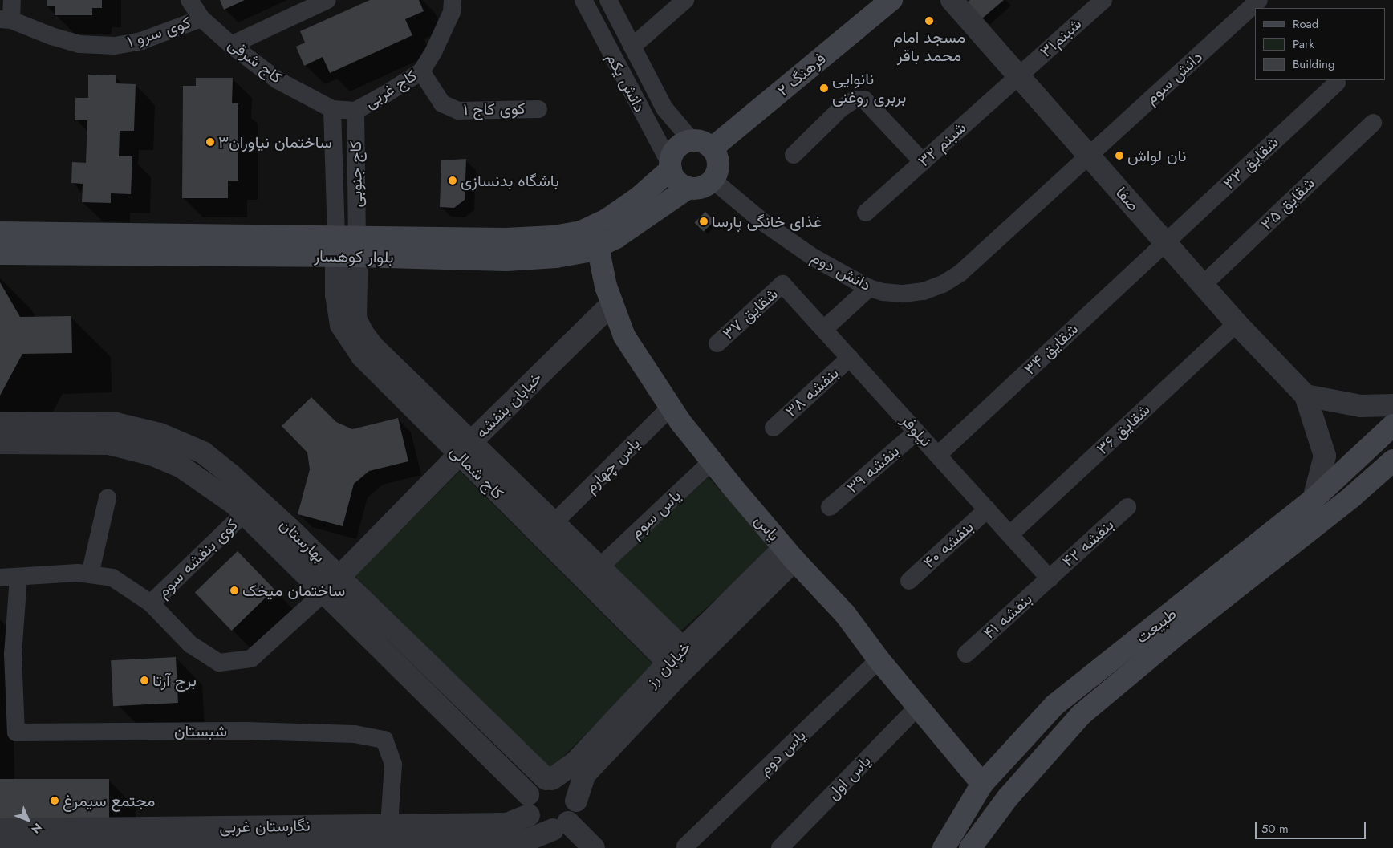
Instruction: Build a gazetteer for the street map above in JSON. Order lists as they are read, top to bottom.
{
  "streets": {
    "main road": [
      "فرهنگ ۲",
      "بلوار کوهسار",
      "یاس",
      "طبیعت"
    ],
    "street": [
      "کوی سرو ۱",
      "شبنم۳۱",
      "کاج شرقی",
      "دانش سوم",
      "دانش یکم",
      "کاج غربی",
      "کوی کاج ۱",
      "شبنم ۳۲",
      "شقایق ۳۳",
      "کاج جنوبی",
      "صفا",
      "شقایق ۳۵",
      "دانش دوم",
      "شقایق ۳۷",
      "شقایق ۳۴",
      "بنفشه ۳۸",
      "خیابان بنفشه",
      "شقایق ۳۶",
      "نیلوفر",
      "یاس چهارم",
      "بنفشه ۳۹",
      "کاج شمالی",
      "یاس سوم",
      "بهارستان",
      "بنفشه ۴۲",
      "بنفشه ۴۰",
      "کوی بنفشه سوم",
      "بنفشه ۴۱",
      "خیابان رز",
      "شبستان",
      "یاس دوم",
      "یاس اول",
      "نگارستان غربی"
    ]
  },
  "crossings": [
    ["کوی سرو ۱", "کاج شرقی"],
    ["شبنم۳۱", "شبنم ۳۲"],
    ["شبنم۳۱", "صفا"],
    ["کاج شرقی", "کاج جنوبی"],
    ["فرهنگ ۲", "دانش یکم"],
    ["فرهنگ ۲", "بلوار کوهسار"],
    ["فرهنگ ۲", "دانش دوم"],
    ["دانش سوم", "صفا"],
    ["دانش سوم", "دانش دوم"],
    ["دانش یکم", "بلوار کوهسار"],
    ["دانش یکم", "دانش دوم"],
    ["کاج غربی", "کوی کاج ۱"],
    ["کاج غربی", "کاج جنوبی"],
    ["شبنم ۳۲", "صفا"],
    ["شقایق ۳۳", "صفا"],
    ["شقایق ۳۳", "شقایق ۳۴"],
    ["کاج جنوبی", "بلوار کوهسار"],
    ["کاج جنوبی", "کاج شمالی"],
    ["صفا", "شقایق ۳۵"],
    ["صفا", "دانش دوم"],
    ["صفا", "شقایق ۳۴"],
    ["صفا", "شقایق ۳۶"],
    ["بلوار کوهسار", "دانش دوم"],
    ["بلوار کوهسار", "کاج شمالی"],
    ["بلوار کوهسار", "یاس"],
    ["شقایق ۳۷", "نیلوفر"],
    ["شقایق ۳۴", "نیلوفر"],
    ["بنفشه ۳۸", "نیلوفر"],
    ["خیابان بنفشه", "کاج شمالی"],
    ["خیابان بنفشه", "یاس"],
    ["خیابان بنفشه", "بهارستان"],
    ["شقایق ۳۶", "نیلوفر"],
    ["نیلوفر", "بنفشه ۳۹"],
    ["نیلوفر", "بنفشه ۴۲"],
    ["نیلوفر", "بنفشه ۴۰"],
    ["نیلوفر", "بنفشه ۴۱"],
    ["یاس چهارم", "کاج شمالی"],
    ["یاس چهارم", "یاس"],
    ["کاج شمالی", "یاس سوم"],
    ["کاج شمالی", "خیابان رز"],
    ["یاس سوم", "یاس"],
    ["یاس", "طبیعت"],
    ["یاس", "خیابان رز"],
    ["یاس", "یاس دوم"],
    ["یاس", "یاس اول"],
    ["بهارستان", "کوی بنفشه سوم"],
    ["بهارستان", "خیابان رز"],
    ["بهارستان", "نگارستان غربی"],
    ["بنفشه ۴۲", "بنفشه ۴۱"],
    ["خیابان رز", "نگارستان غربی"],
    ["شبستان", "نگارستان غربی"]
  ],
  "places": [
    "مسجد امام محمد باقر",
    "نانوایی بربری روغنی",
    "ساختمان نیاوران۳",
    "نان لواش",
    "باشگاه بدنسازی",
    "غذای خانگی پارسا",
    "ساختمان میخک",
    "برج آرتا",
    "مجتمع سیمرغ"
  ],
  "legend": ["Road", "Park", "Building"],
  "scale_bar": "50 m",
  "north": "bottom right"
}
